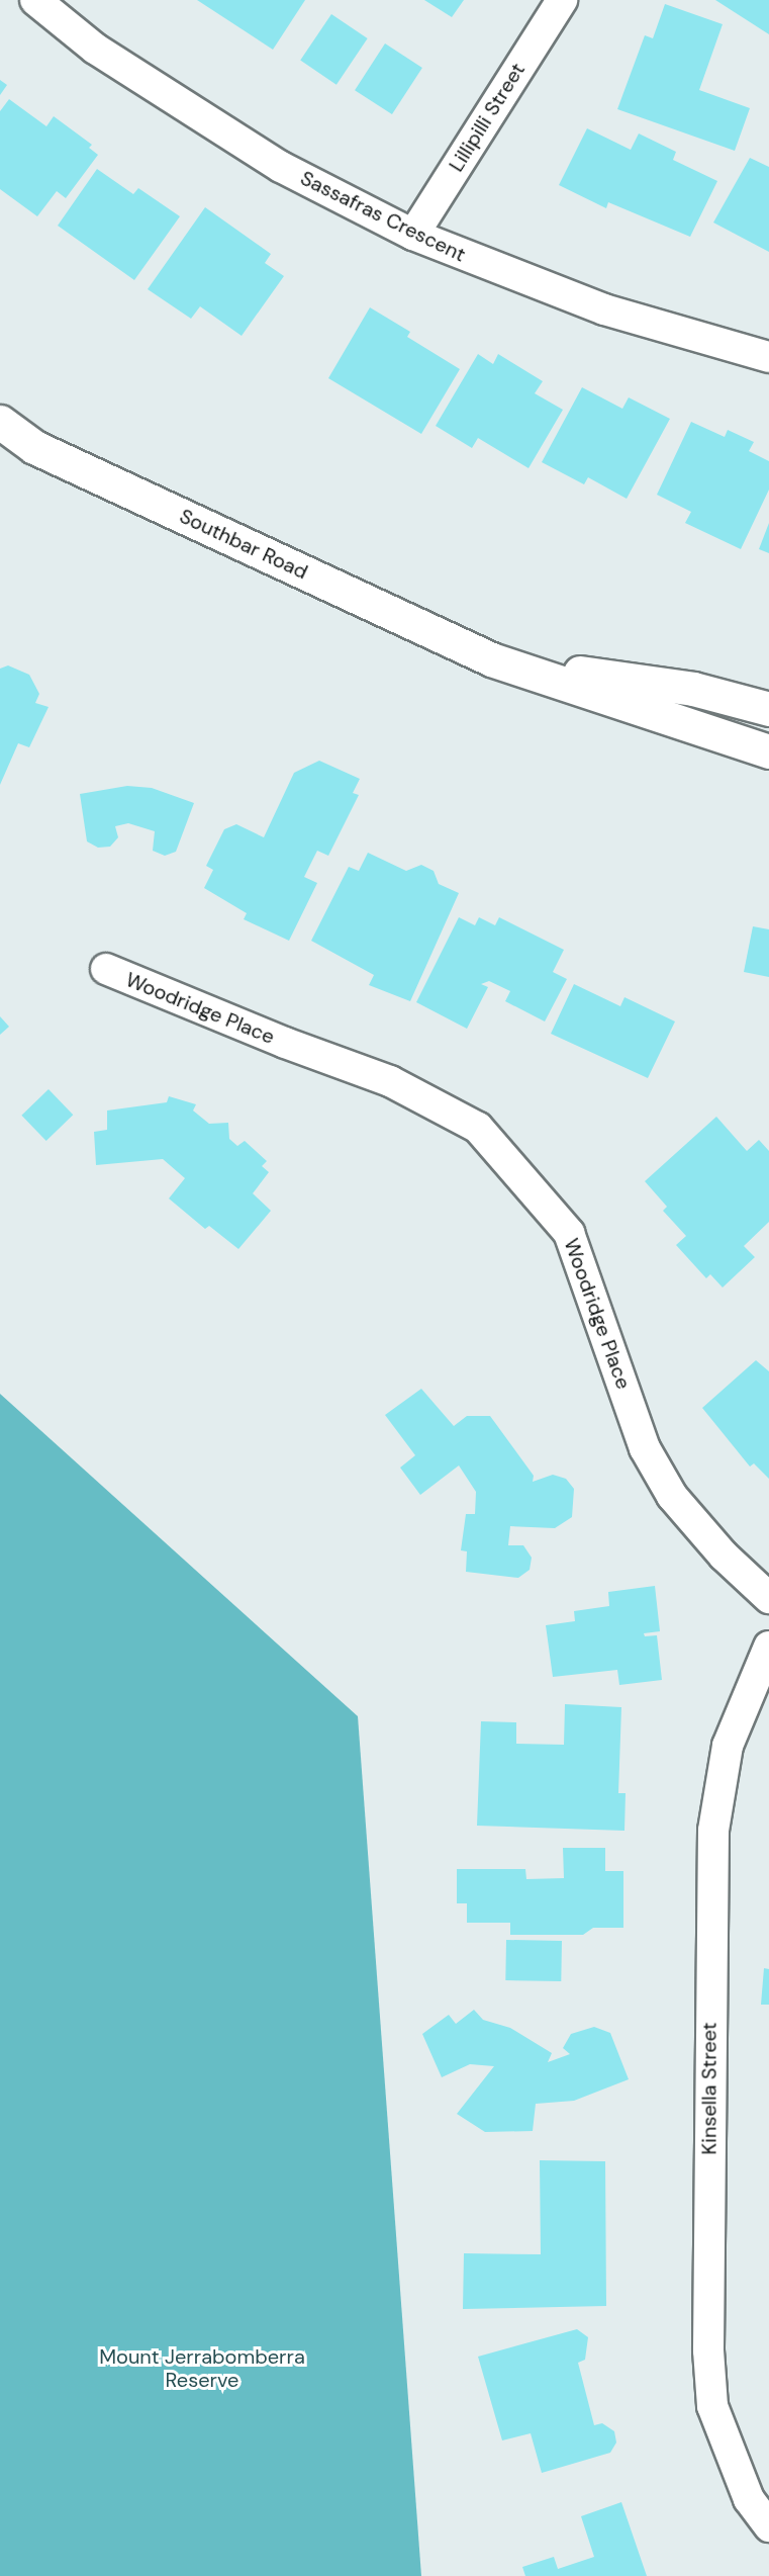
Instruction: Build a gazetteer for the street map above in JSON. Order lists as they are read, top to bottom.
{
  "streets": {
    "main road": ["Southbar Road"],
    "street": [
      "Lillipilli Street",
      "Sassafras Crescent",
      "Woodridge Place",
      "Kinsella Street"
    ]
  },
  "crossings": [
    ["Lillipilli Street", "Sassafras Crescent"]
  ],
  "parks": ["Mount Jerrabomberra Reserve"]
}
